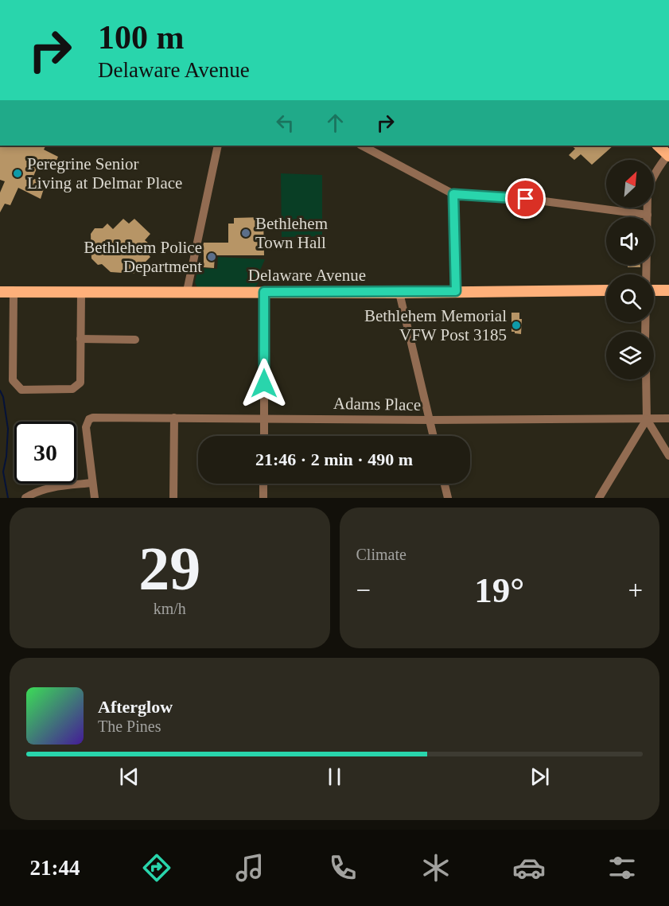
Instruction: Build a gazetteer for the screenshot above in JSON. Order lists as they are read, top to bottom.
{
  "streets": {
    "main road": ["Delaware Avenue"],
    "street": ["Adams Place"]
  },
  "places": [
    "Peregrine Senior Living at Delmar Place",
    "Bethlehem Town Hall",
    "Bethlehem Police Department",
    "Bethlehem Memorial VFW Post 3185"
  ],
  "north": "top right",
  "page": {
    "turn": ["100 m", "Delaware Avenue"],
    "limit": "30",
    "trip": "21:46 · 2 min · 490 m",
    "tile": [
      ["29", "km/h"],
      "Climate"
    ],
    "heat": ["−", "19°", "+"],
    "song": ["Afterglow", "The Pines"],
    "tabs": "21:44"
  }
}
